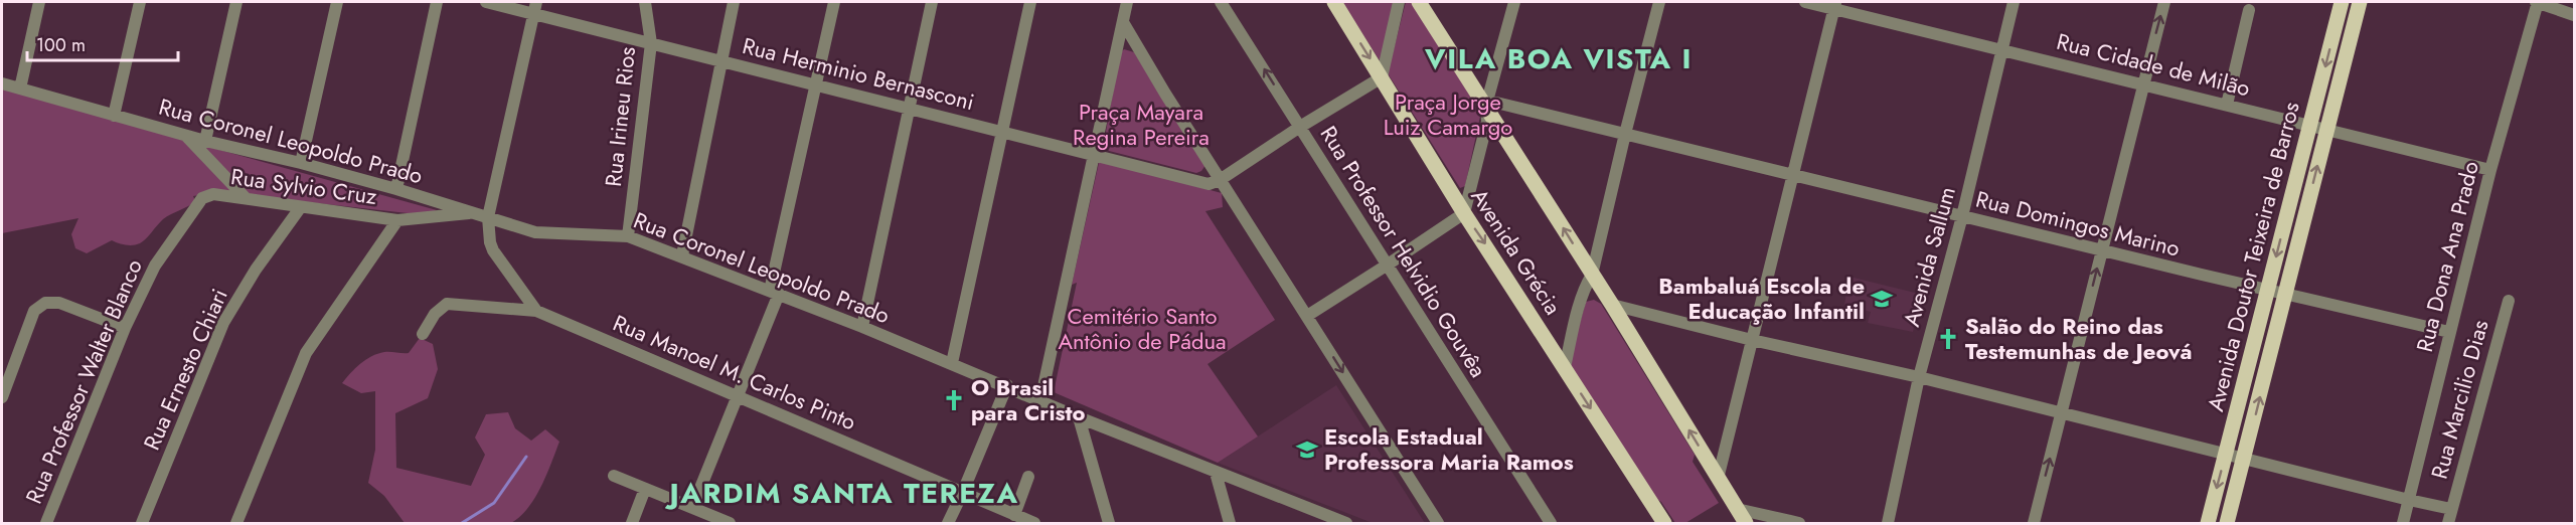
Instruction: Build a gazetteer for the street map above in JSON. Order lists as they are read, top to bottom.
{
  "streets": {
    "main road": ["Avenida Grécia", "Avenida Doutor Teixeira de Barros"],
    "street": [
      "Rua Cidade de Milão",
      "Rua Herminio Bernasconi",
      "Rua Irineu Rios",
      "Rua Coronel Leopoldo Prado",
      "Rua Sylvio Cruz",
      "Rua Domingos Marino",
      "Rua Professor Helvidio Gouvêa",
      "Avenida Sallum",
      "Rua Dona Ana Prado",
      "Rua Ernesto Chiari",
      "Rua Manoel M. Carlos Pinto",
      "Rua Professor Walter Blanco",
      "Rua Marcilio Dias"
    ]
  },
  "crossings": [
    ["Rua Cidade de Milão", "Avenida Sallum"],
    ["Rua Cidade de Milão", "Avenida Doutor Teixeira de Barros"],
    ["Rua Cidade de Milão", "Rua Dona Ana Prado"],
    ["Rua Herminio Bernasconi", "Rua Irineu Rios"],
    ["Rua Irineu Rios", "Rua Coronel Leopoldo Prado"],
    ["Rua Coronel Leopoldo Prado", "Rua Sylvio Cruz"],
    ["Rua Sylvio Cruz", "Rua Ernesto Chiari"],
    ["Rua Sylvio Cruz", "Rua Professor Walter Blanco"],
    ["Rua Domingos Marino", "Avenida Sallum"],
    ["Rua Domingos Marino", "Avenida Doutor Teixeira de Barros"],
    ["Rua Domingos Marino", "Rua Dona Ana Prado"]
  ],
  "districts": ["VILA BOA VISTA I", "JARDIM SANTA TEREZA"],
  "parks": ["Praça Jorge Luiz Camargo", "Praça Mayara Regina Pereira", "Cemitério Santo Antônio de Pádua"],
  "places": {
    "school or university": ["Bambaluá Escola de Educação Infantil", "Escola Estadual Professora Maria Ramos"],
    "church": ["Salão do Reino das Testemunhas de Jeová", "O Brasil para Cristo"]
  },
  "scale_bar": "100 m"
}
